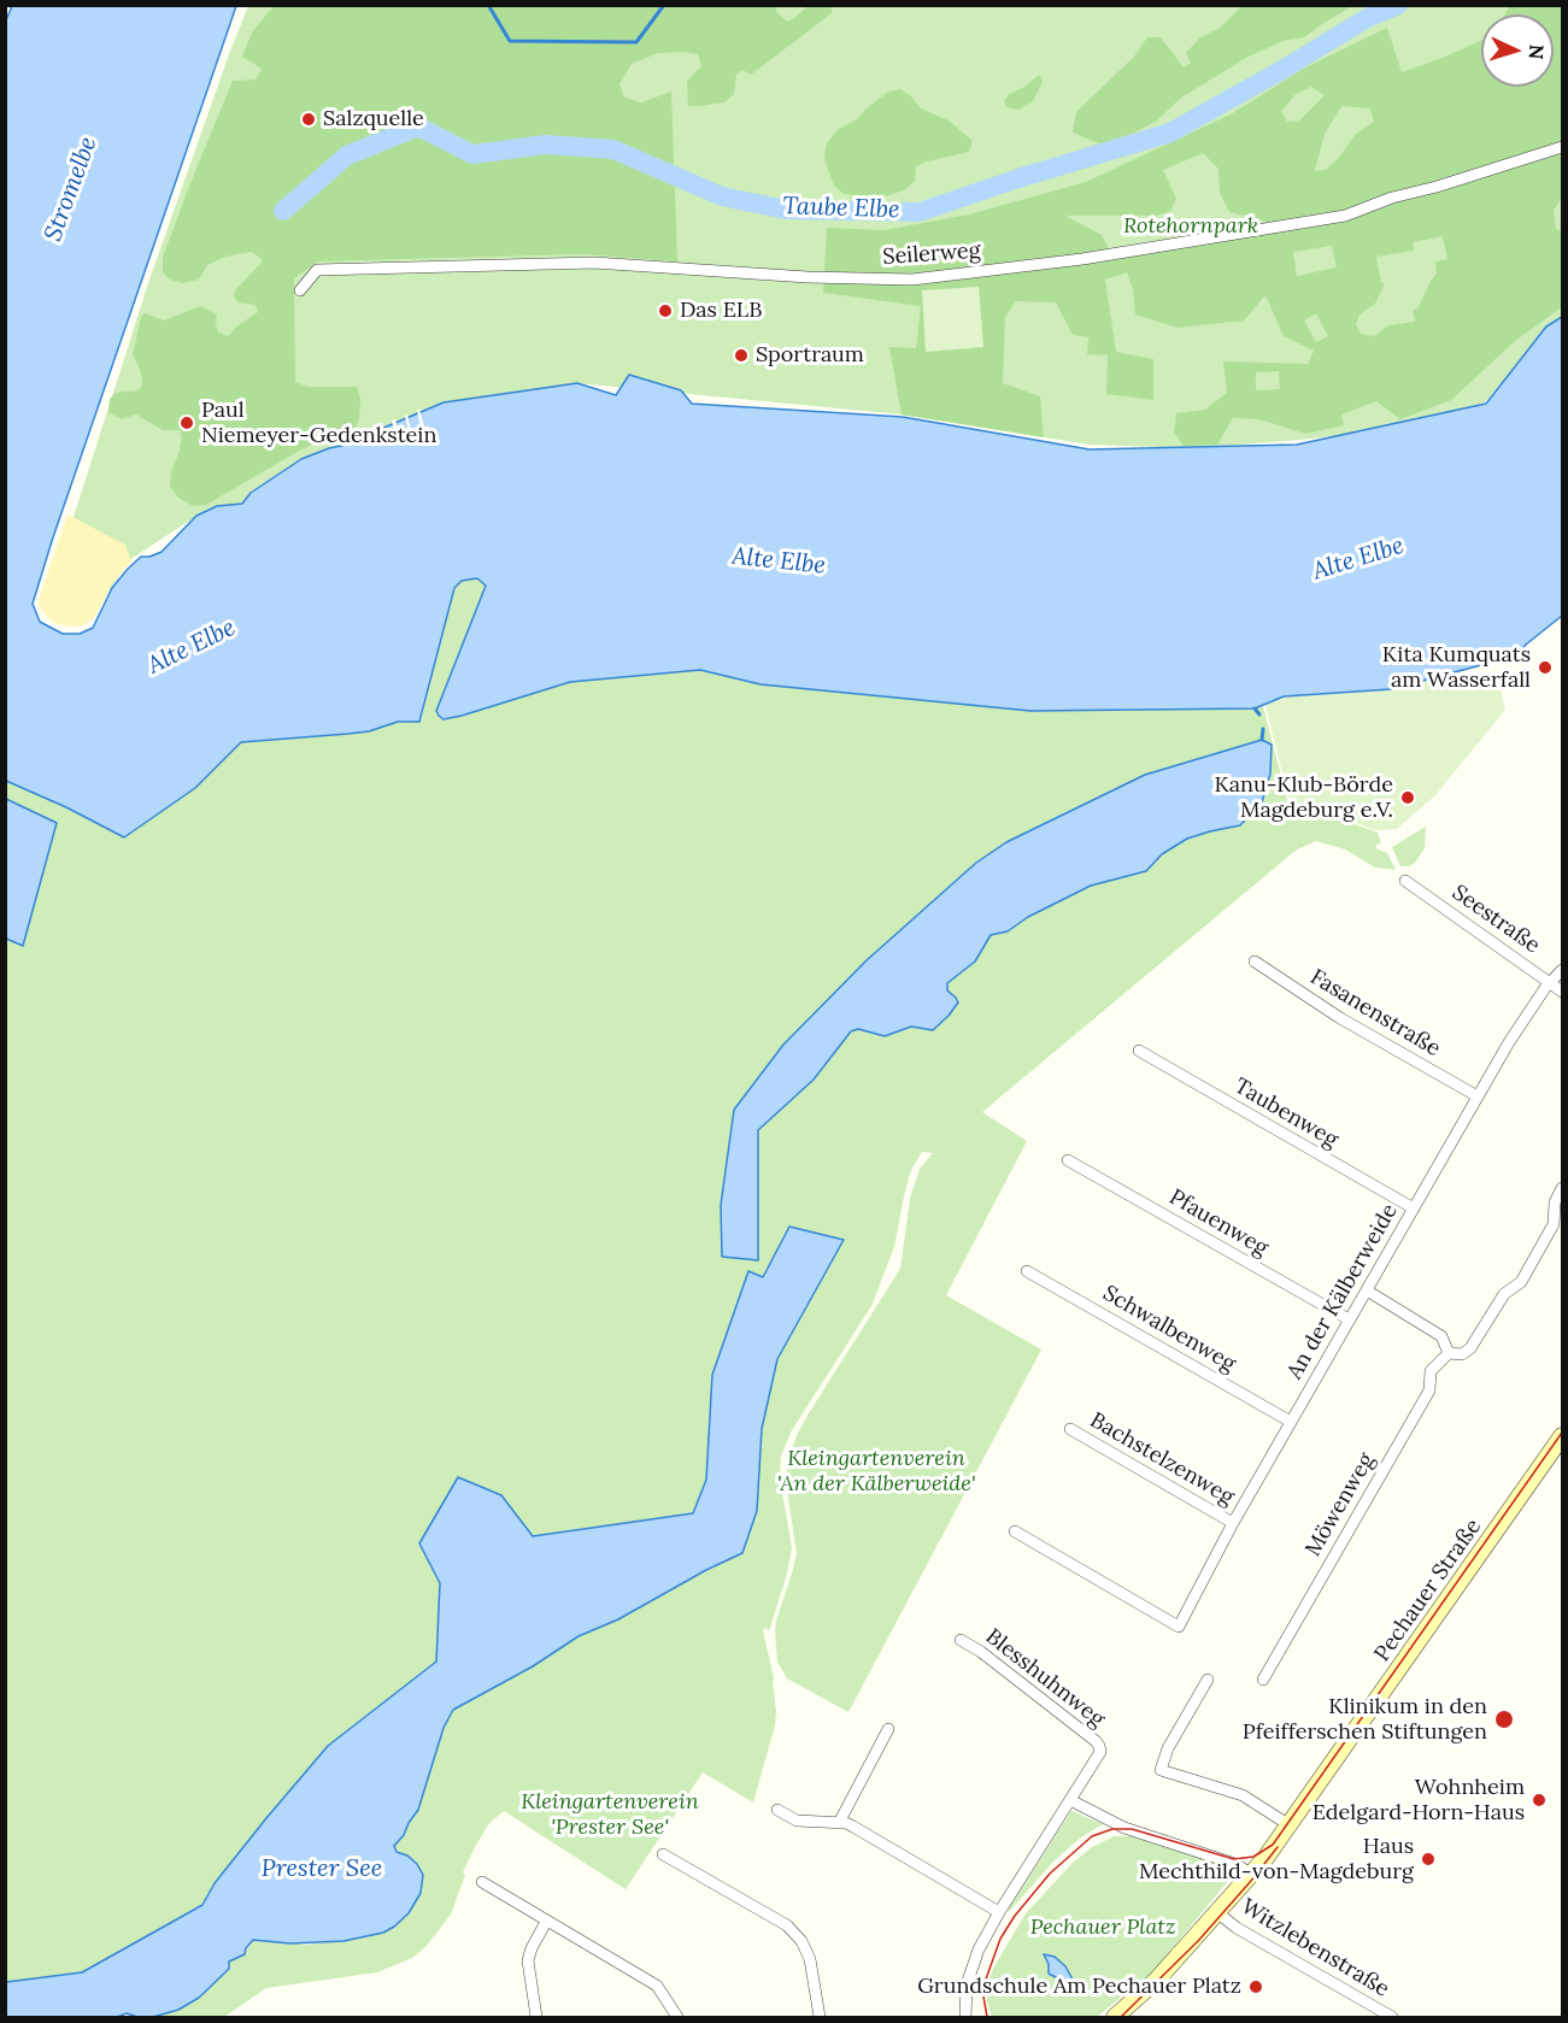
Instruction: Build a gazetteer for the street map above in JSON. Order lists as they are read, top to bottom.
{
  "streets": {
    "main road": ["Pechauer Straße"],
    "street": [
      "Seilerweg",
      "Seestraße",
      "Fasanenstraße",
      "Taubenweg",
      "Pfauenweg",
      "An der Kälberweide",
      "Schwalbenweg",
      "Bachstelzenweg",
      "Möwenweg",
      "Blesshuhnweg",
      "Witzlebenstraße"
    ]
  },
  "crossings": [
    ["Seestraße", "An der Kälberweide"],
    ["Fasanenstraße", "An der Kälberweide"],
    ["Taubenweg", "An der Kälberweide"],
    ["Pfauenweg", "An der Kälberweide"],
    ["An der Kälberweide", "Schwalbenweg"],
    ["An der Kälberweide", "Bachstelzenweg"]
  ],
  "water": [
    "Stromelbe",
    "Taube Elbe",
    "Alte Elbe",
    "Prester See"
  ],
  "parks": [
    "Rotehornpark",
    "Kleingartenverein 'An der Kälberweide'",
    "Kleingartenverein 'Prester See'",
    "Pechauer Platz"
  ],
  "places": [
    "Salzquelle",
    "Das ELB",
    "Sportraum",
    "Paul Niemeyer-Gedenkstein",
    "Kita Kumquats am Wasserfall",
    "Kanu-Klub-Börde Magdeburg e.V.",
    "Klinikum in den Pfeifferschen Stiftungen",
    "Wohnheim Edelgard-Horn-Haus",
    "Haus Mechthild-von-Magdeburg",
    "Grundschule Am Pechauer Platz"
  ],
  "north": "right"
}
